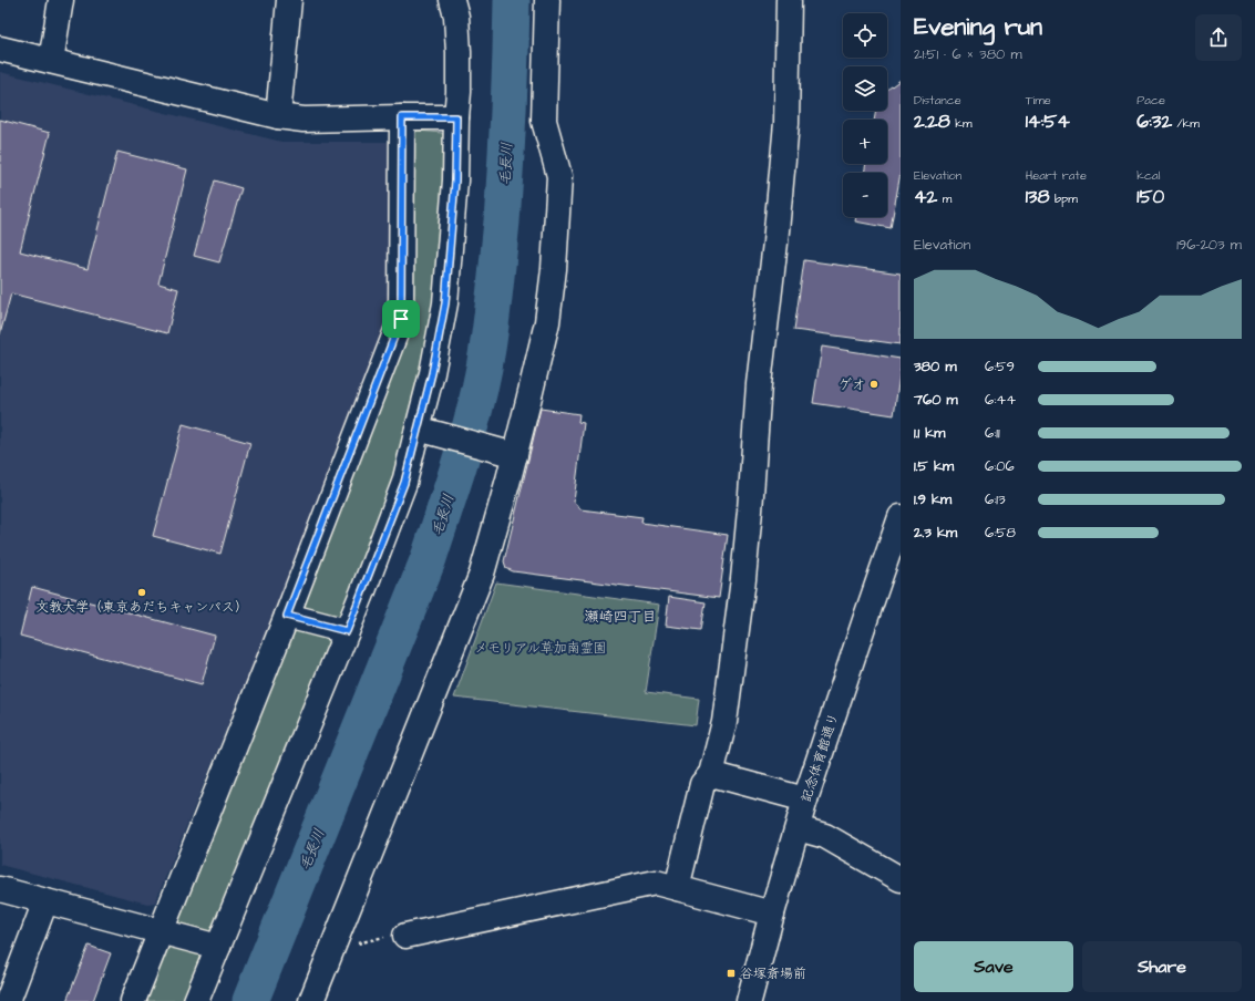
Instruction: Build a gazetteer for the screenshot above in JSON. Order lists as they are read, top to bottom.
{
  "streets": {
    "street": ["記念体育館通り"]
  },
  "districts": ["瀬崎四丁目"],
  "water": ["毛長川"],
  "parks": ["メモリアル草加南霊園"],
  "places": {
    "other": ["ゲオ", "文教大学（東京あだちキャンパス）"],
    "transit": ["谷塚斎場前"]
  },
  "page": {
    "heading": ["Evening run", "21:51 · 6 × 380 m"],
    "map_buttons": ["+", "−"],
    "stats": [
      ["Distance", "2.28 km"],
      ["Time", "14:54"],
      ["Pace", "6:32 /km"],
      ["Elevation", "42 m"],
      ["Heart rate", "138 bpm"],
      ["kcal", "150"]
    ],
    "chart": ["Elevation", "196–203 m"],
    "list": [
      {
        "name": "380 m",
        "note": "6:59"
      },
      {
        "name": "760 m",
        "note": "6:44"
      },
      {
        "name": "1.1 km",
        "note": "6:11"
      },
      {
        "name": "1.5 km",
        "note": "6:06"
      },
      {
        "name": "1.9 km",
        "note": "6:13"
      },
      {
        "name": "2.3 km",
        "note": "6:58"
      }
    ],
    "buttons": ["Save", "Share"]
  }
}
